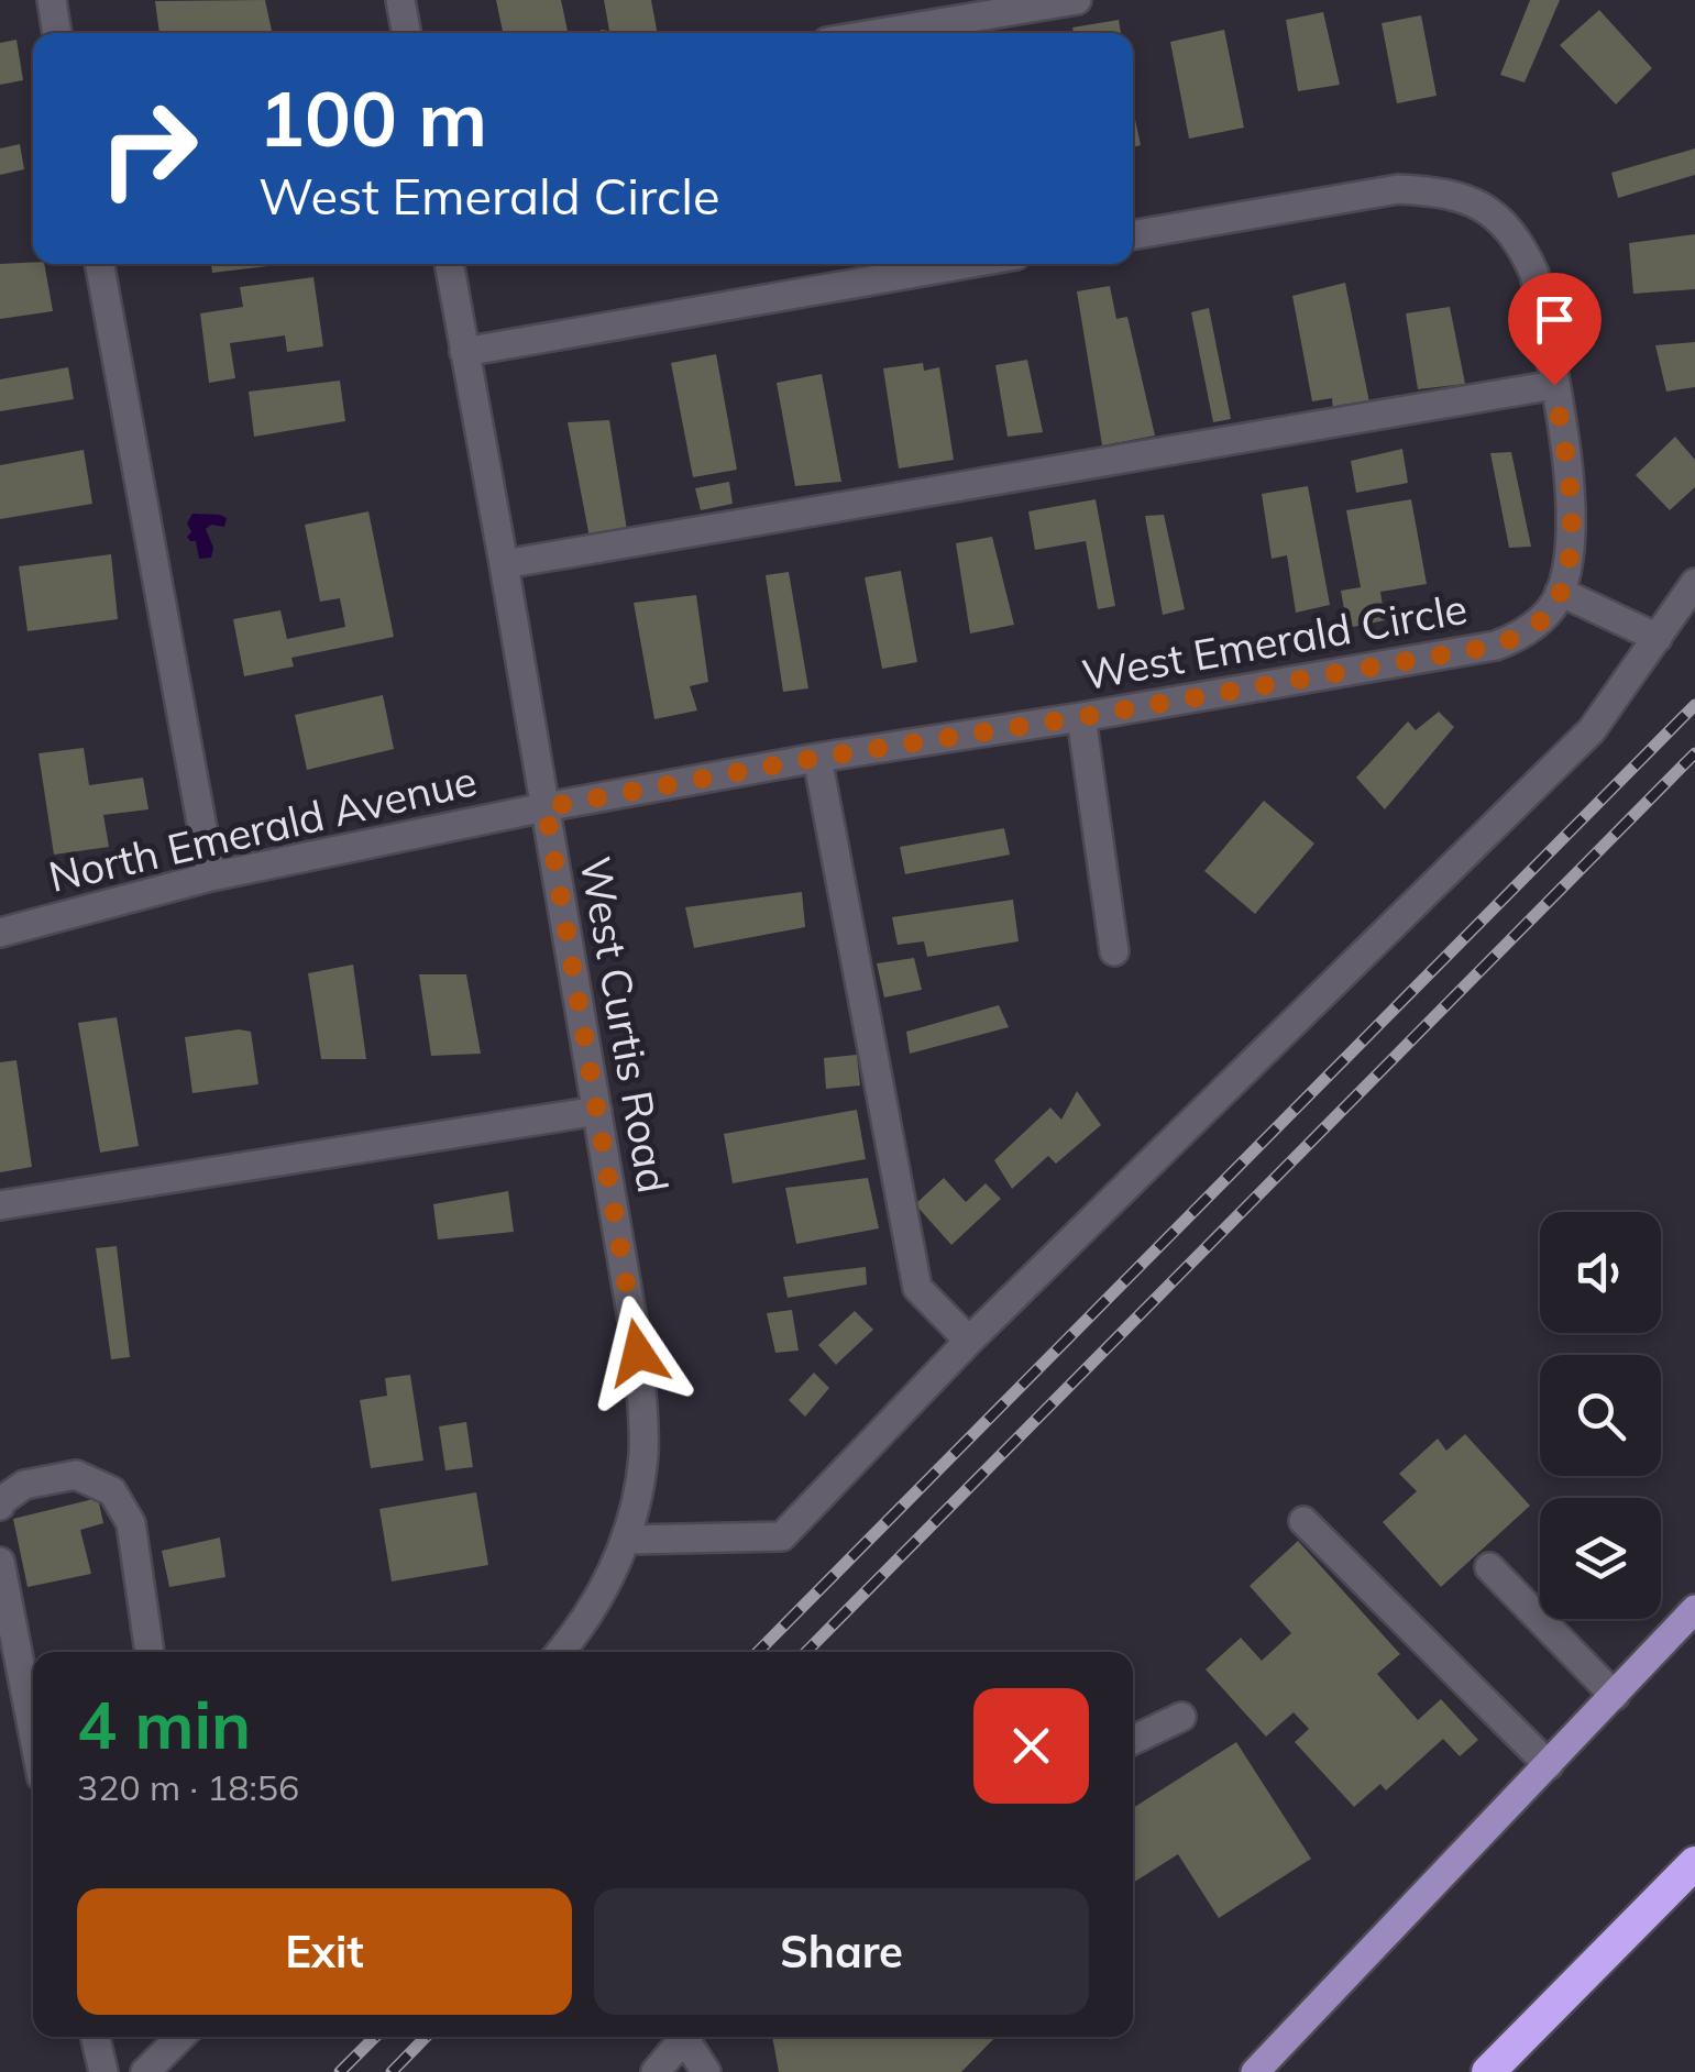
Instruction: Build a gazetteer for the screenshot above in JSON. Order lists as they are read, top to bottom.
{
  "streets": {
    "street": ["West Emerald Circle", "North Emerald Avenue", "West Curtis Road"]
  },
  "crossings": [
    ["West Emerald Circle", "North Emerald Avenue"],
    ["West Emerald Circle", "West Curtis Road"],
    ["North Emerald Avenue", "West Curtis Road"]
  ],
  "page": {
    "turn": ["100 m", "West Emerald Circle"],
    "heading": ["4 min", "320 m · 18:56"],
    "buttons": ["Exit", "Share"]
  }
}
